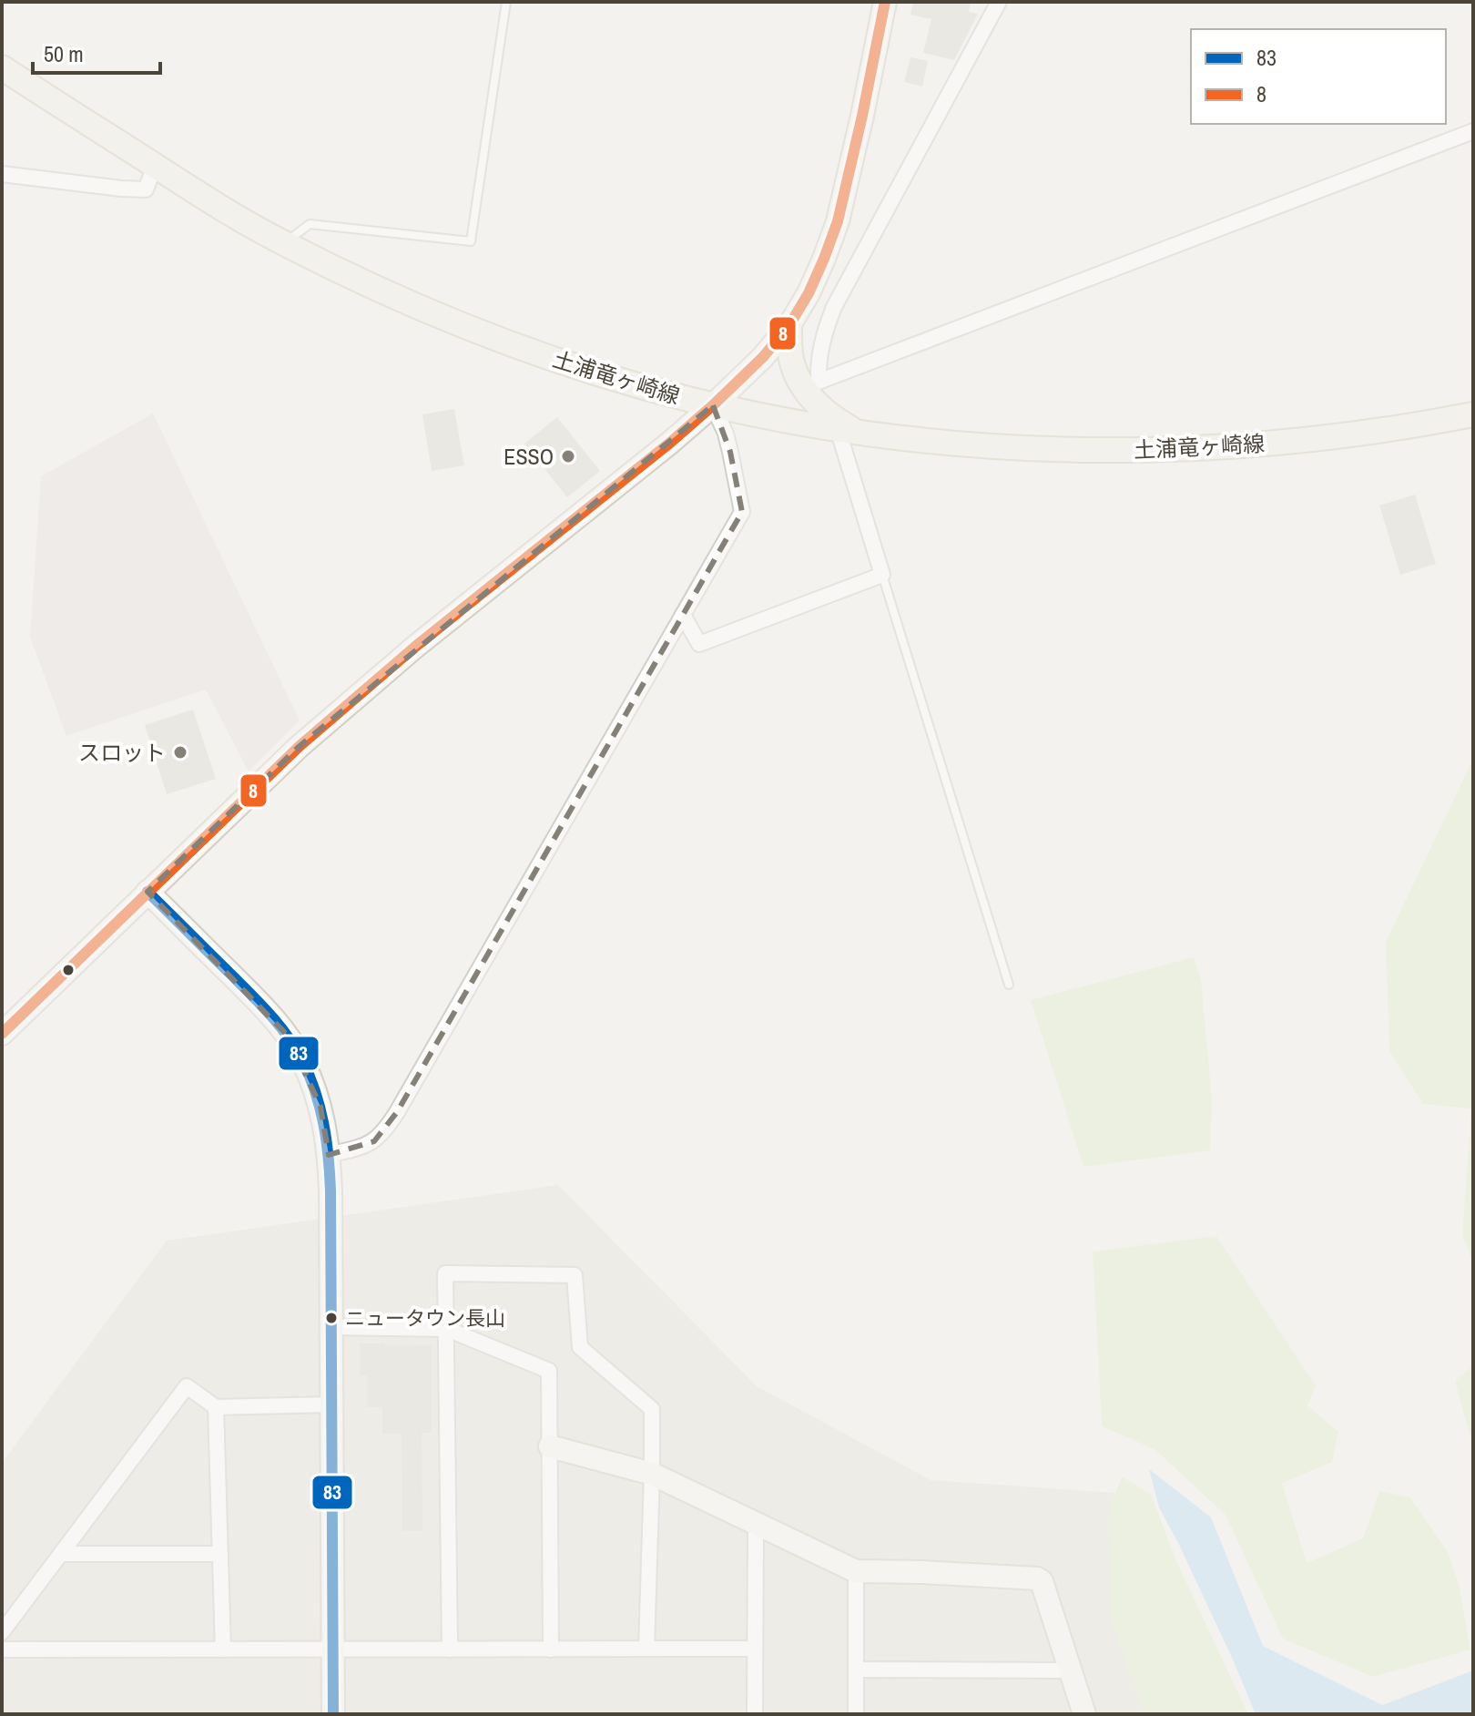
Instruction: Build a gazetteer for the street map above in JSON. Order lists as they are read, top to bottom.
{
  "streets": {
    "main road": ["土浦竜ヶ崎線"]
  },
  "places": ["ESSO", "スロット", "ニュータウン長山"],
  "lines": ["transit line 8", "transit line 83"],
  "legend": ["83", "8"],
  "scale_bar": "50 m"
}
